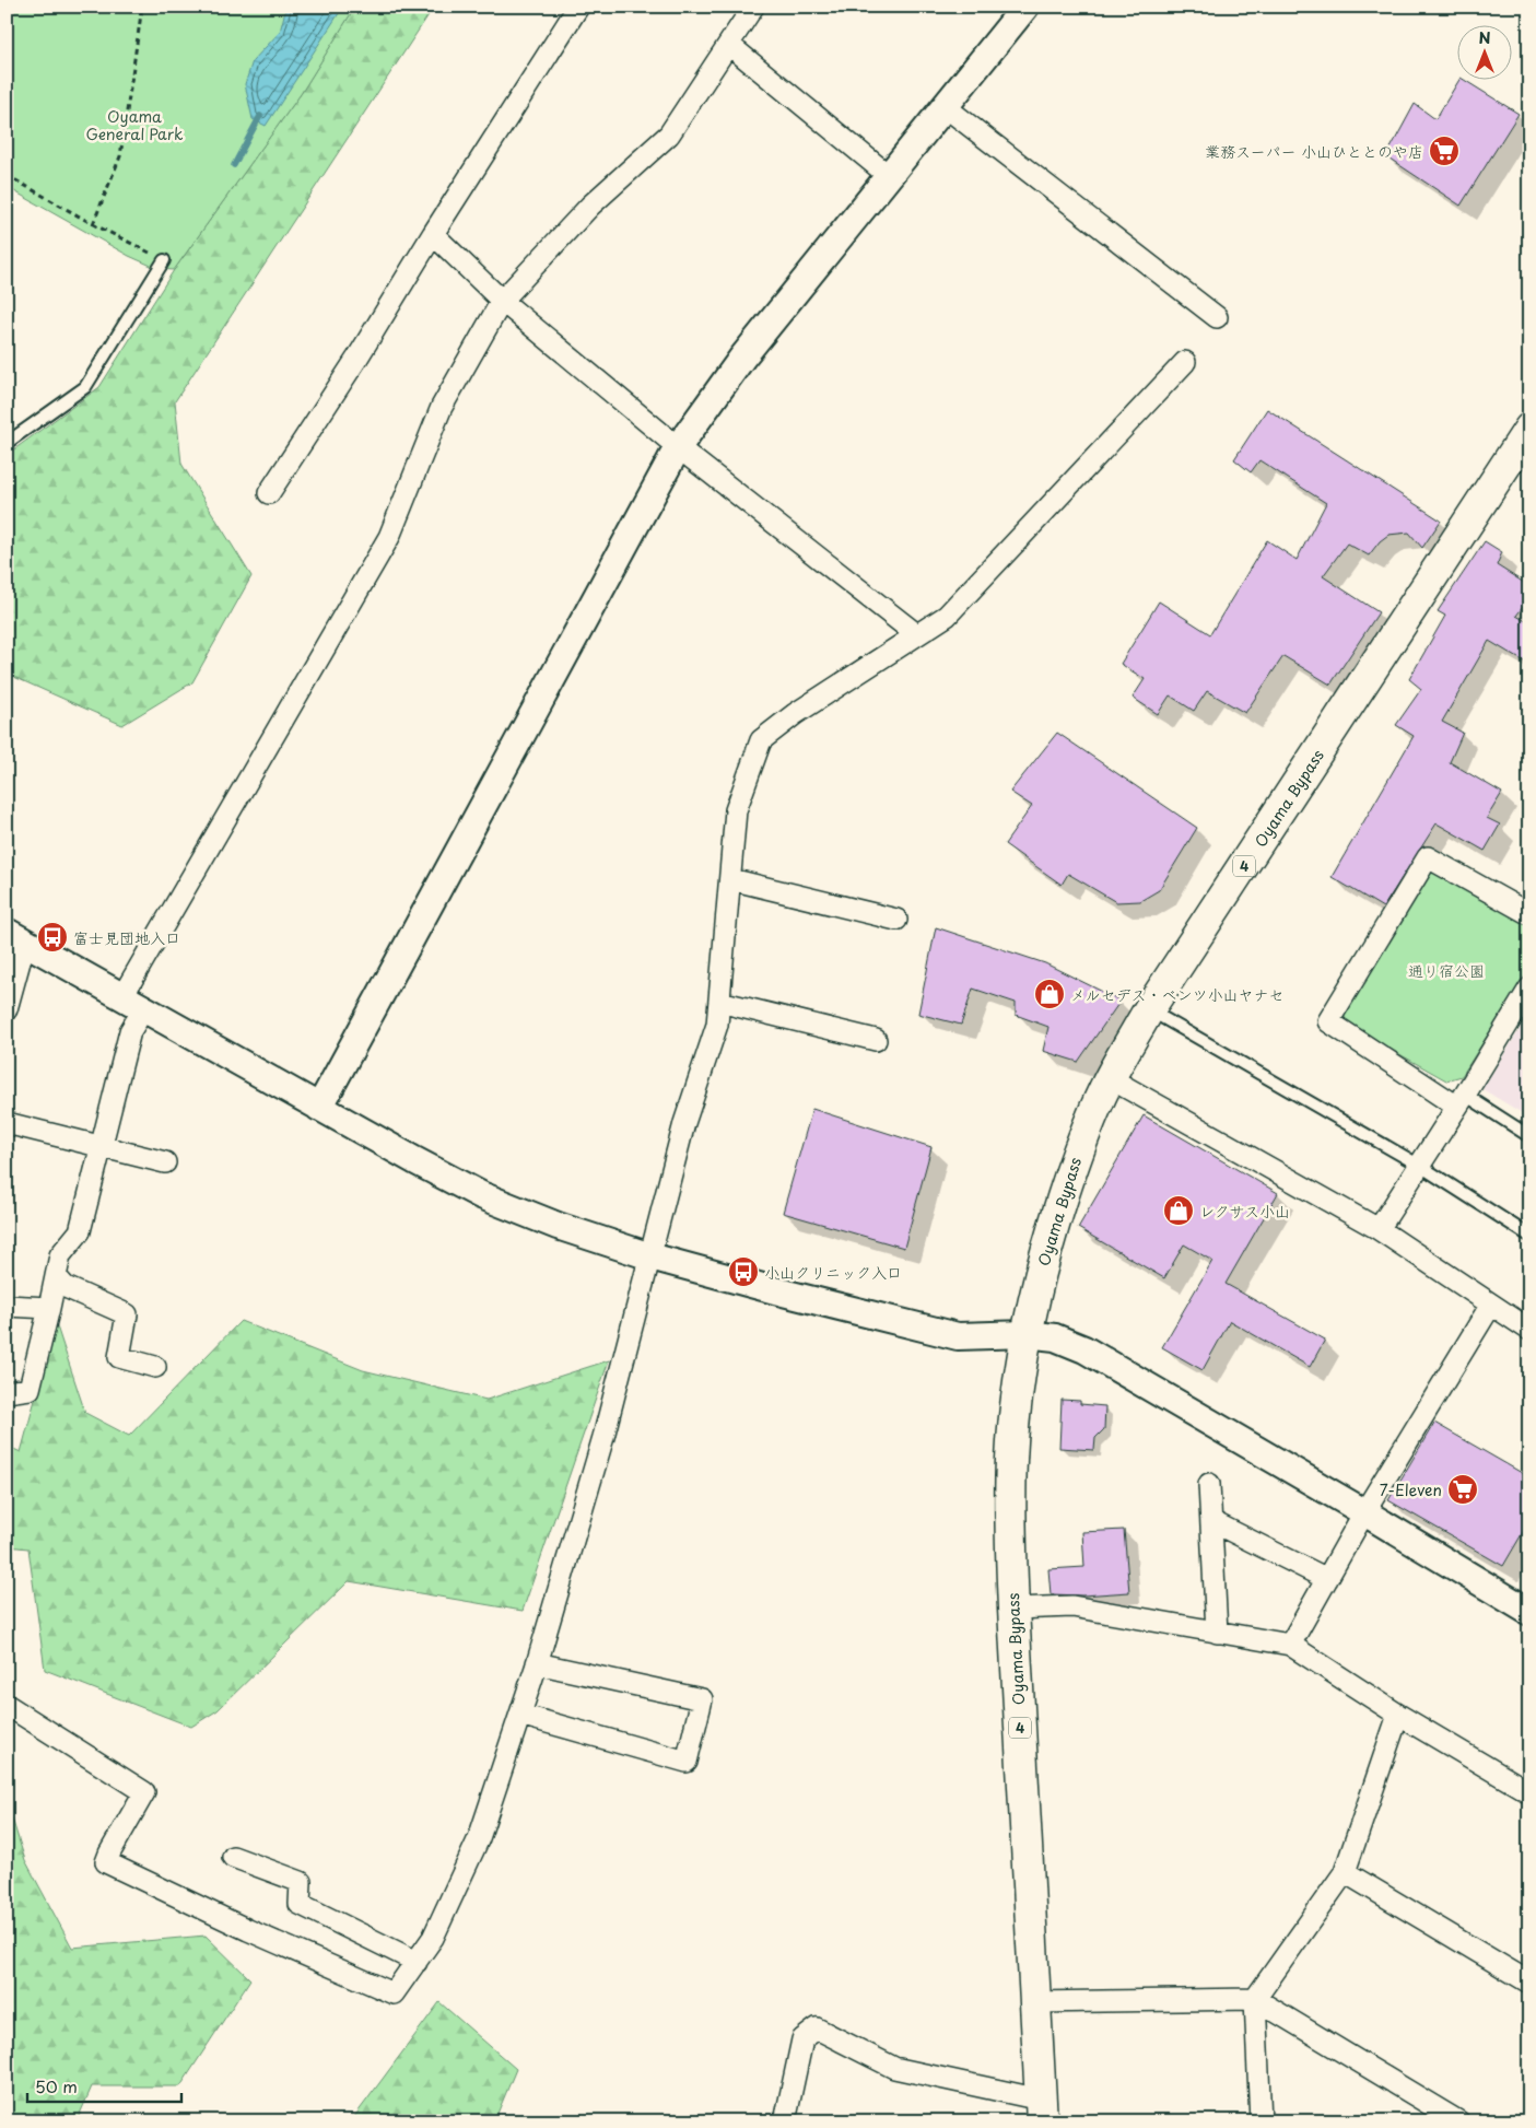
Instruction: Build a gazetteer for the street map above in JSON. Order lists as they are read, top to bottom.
{
  "streets": {
    "highway": ["Oyama Bypass", "4"]
  },
  "parks": ["Oyama General Park", "通り宿公園"],
  "places": {
    "supermarket": ["業務スーパー 小山ひととのや店", "7-Eleven"],
    "bus stop": ["富士見団地入口", "小山クリニック入口"],
    "shop": ["メルセデス・ベンツ小山ヤナセ", "レクサス小山"]
  },
  "scale_bar": "50 m",
  "north": "top"
}
